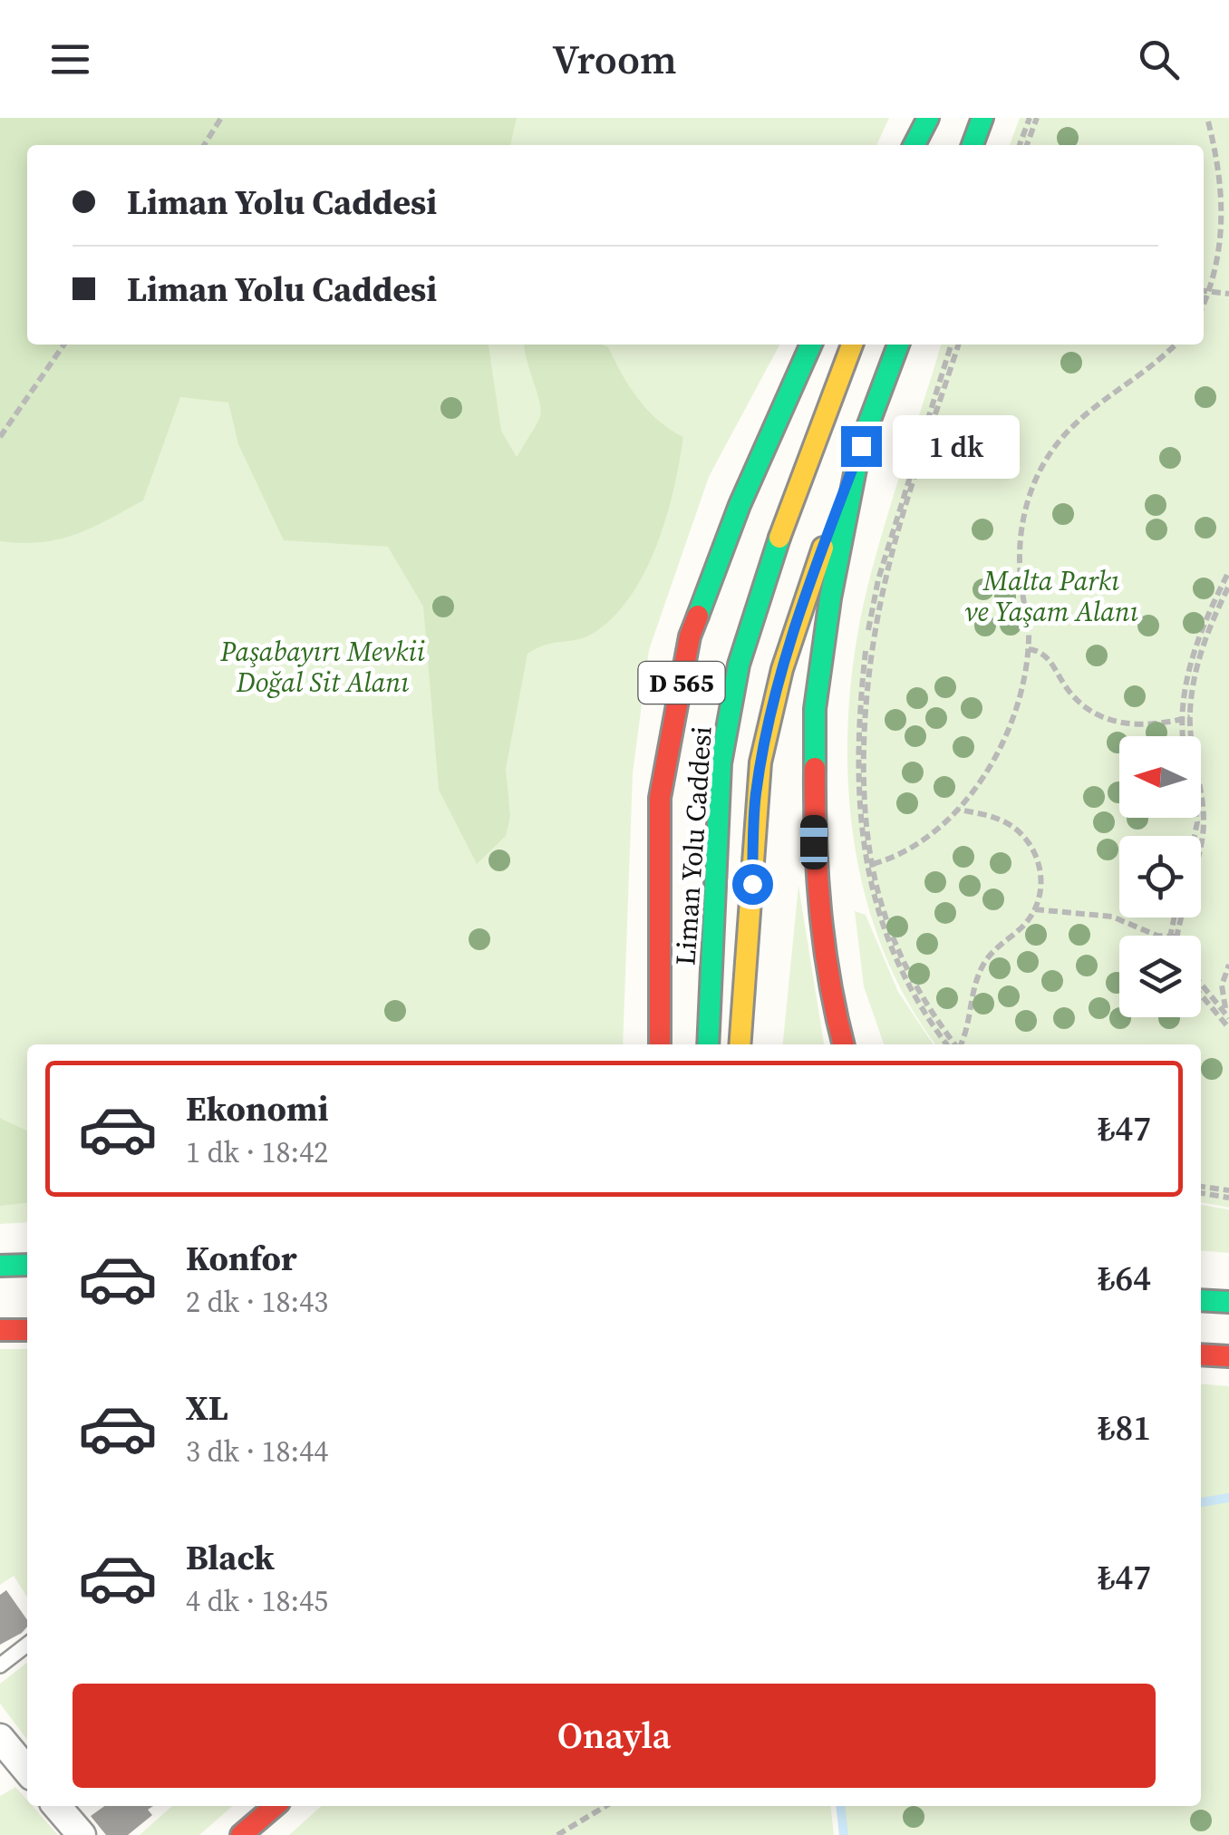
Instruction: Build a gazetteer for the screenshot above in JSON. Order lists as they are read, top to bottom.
{
  "streets": {
    "main road": ["D 565", "Liman Yolu Caddesi"]
  },
  "parks": ["Malta Parkı ve Yaşam Alanı", "Paşabayırı Mevkii Doğal Sit Alanı"],
  "north": "left",
  "page": {
    "header": "Vroom",
    "banner": ["Liman Yolu Caddesi", "Liman Yolu Caddesi"],
    "bubble": "1 dk",
    "list": [
      {
        "name": "Ekonomi",
        "note": "1 dk · 18:42",
        "value": "₺47"
      },
      {
        "name": "Konfor",
        "note": "2 dk · 18:43",
        "value": "₺64"
      },
      {
        "name": "XL",
        "note": "3 dk · 18:44",
        "value": "₺81"
      },
      {
        "name": "Black",
        "note": "4 dk · 18:45",
        "value": "₺47"
      }
    ],
    "buttons": "Onayla"
  }
}
